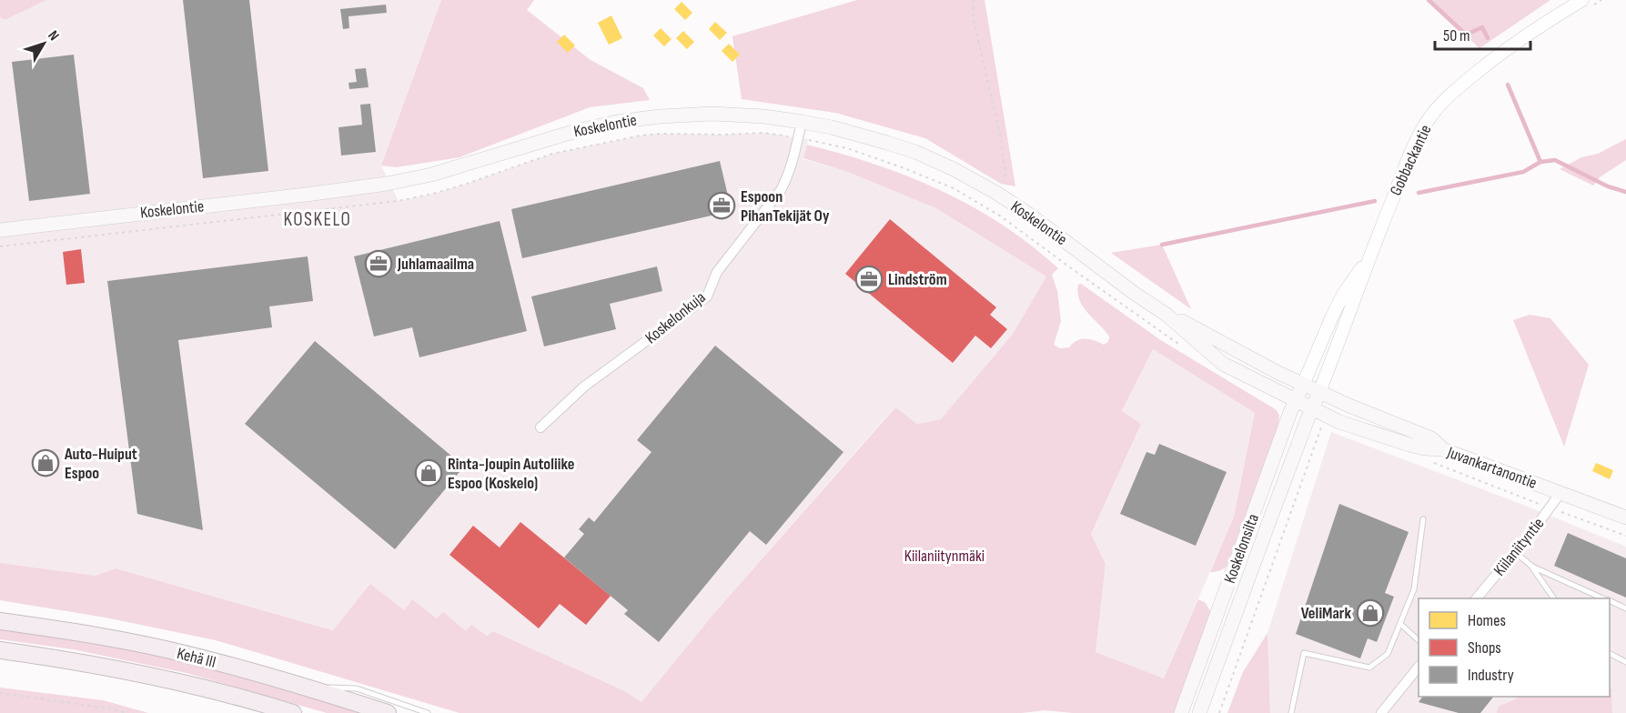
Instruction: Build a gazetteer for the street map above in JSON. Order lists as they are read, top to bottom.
{
  "streets": {
    "highway": ["Kehä III"],
    "main road": ["Koskelontie", "Juvankartanontie", "Koskelonsilta"],
    "street": ["Gobbackantie", "Koskelonkuja", "Kiilaniityntie"]
  },
  "crossings": [
    ["Koskelontie", "Gobbackantie"],
    ["Koskelontie", "Koskelonkuja"],
    ["Koskelontie", "Juvankartanontie"],
    ["Koskelontie", "Koskelonsilta"],
    ["Gobbackantie", "Koskelonsilta"],
    ["Juvankartanontie", "Kiilaniityntie"],
    ["Juvankartanontie", "Koskelonsilta"]
  ],
  "districts": ["KOSKELO"],
  "parks": ["Kiilaniitynmäki"],
  "places": {
    "office": ["Espoon PihanTekijät Oy", "Juhlamaailma", "Lindström"],
    "shop": ["Auto-Huiput Espoo", "Rinta-Joupin Autoliike Espoo (Koskelo)", "VeliMark"]
  },
  "legend": ["Homes", "Shops", "Industry"],
  "scale_bar": "50 m",
  "north": "top right"
}
